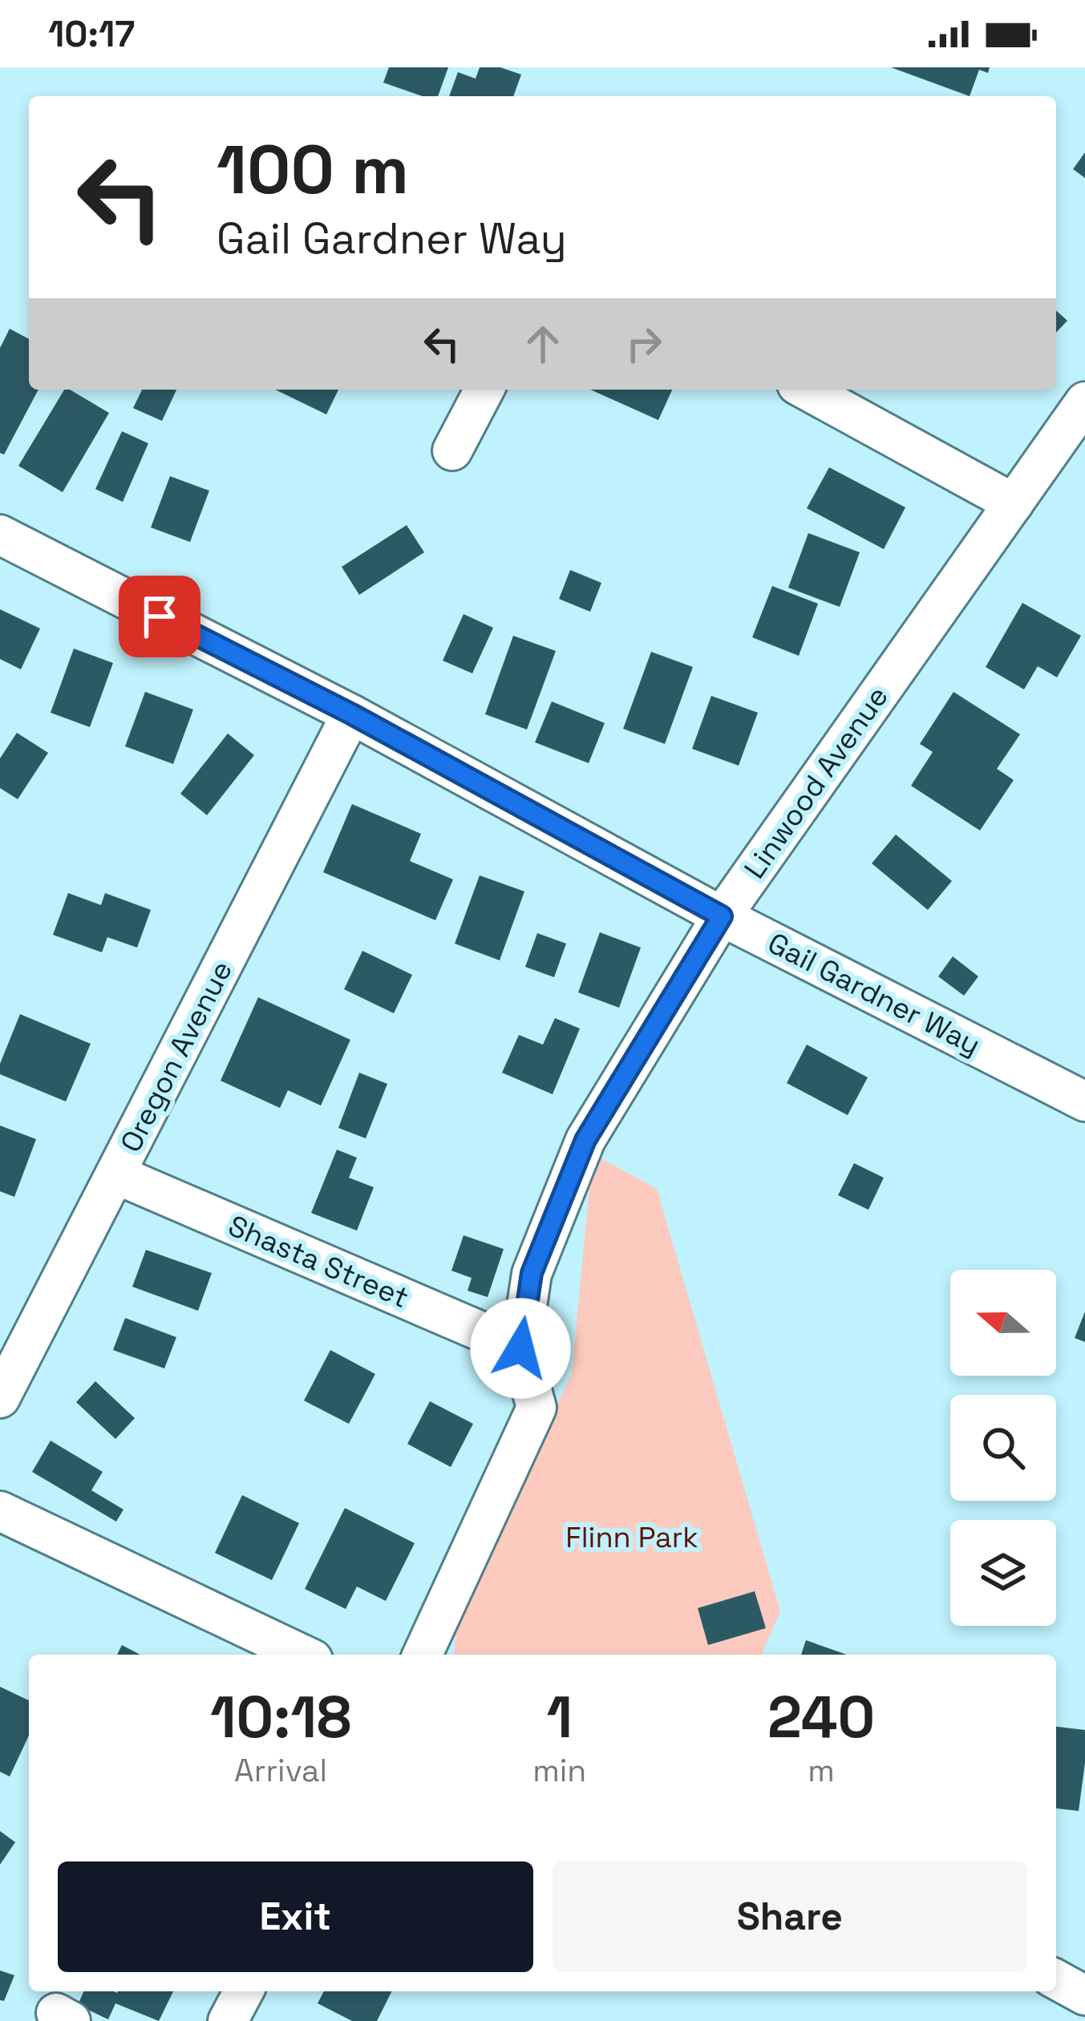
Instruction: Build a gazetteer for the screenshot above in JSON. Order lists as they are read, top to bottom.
{
  "streets": {
    "street": [
      "Linwood Avenue",
      "Gail Gardner Way",
      "Oregon Avenue",
      "Shasta Street"
    ]
  },
  "crossings": [
    ["Linwood Avenue", "Gail Gardner Way"],
    ["Linwood Avenue", "Shasta Street"],
    ["Gail Gardner Way", "Oregon Avenue"],
    ["Oregon Avenue", "Shasta Street"]
  ],
  "parks": ["Flinn Park"],
  "north": "left",
  "page": {
    "status": "10:17",
    "turn": ["100 m", "Gail Gardner Way"],
    "eta": [
      "10:18",
      "Arrival",
      "1",
      "min",
      "240",
      "m"
    ],
    "buttons": ["Exit", "Share"]
  }
}
